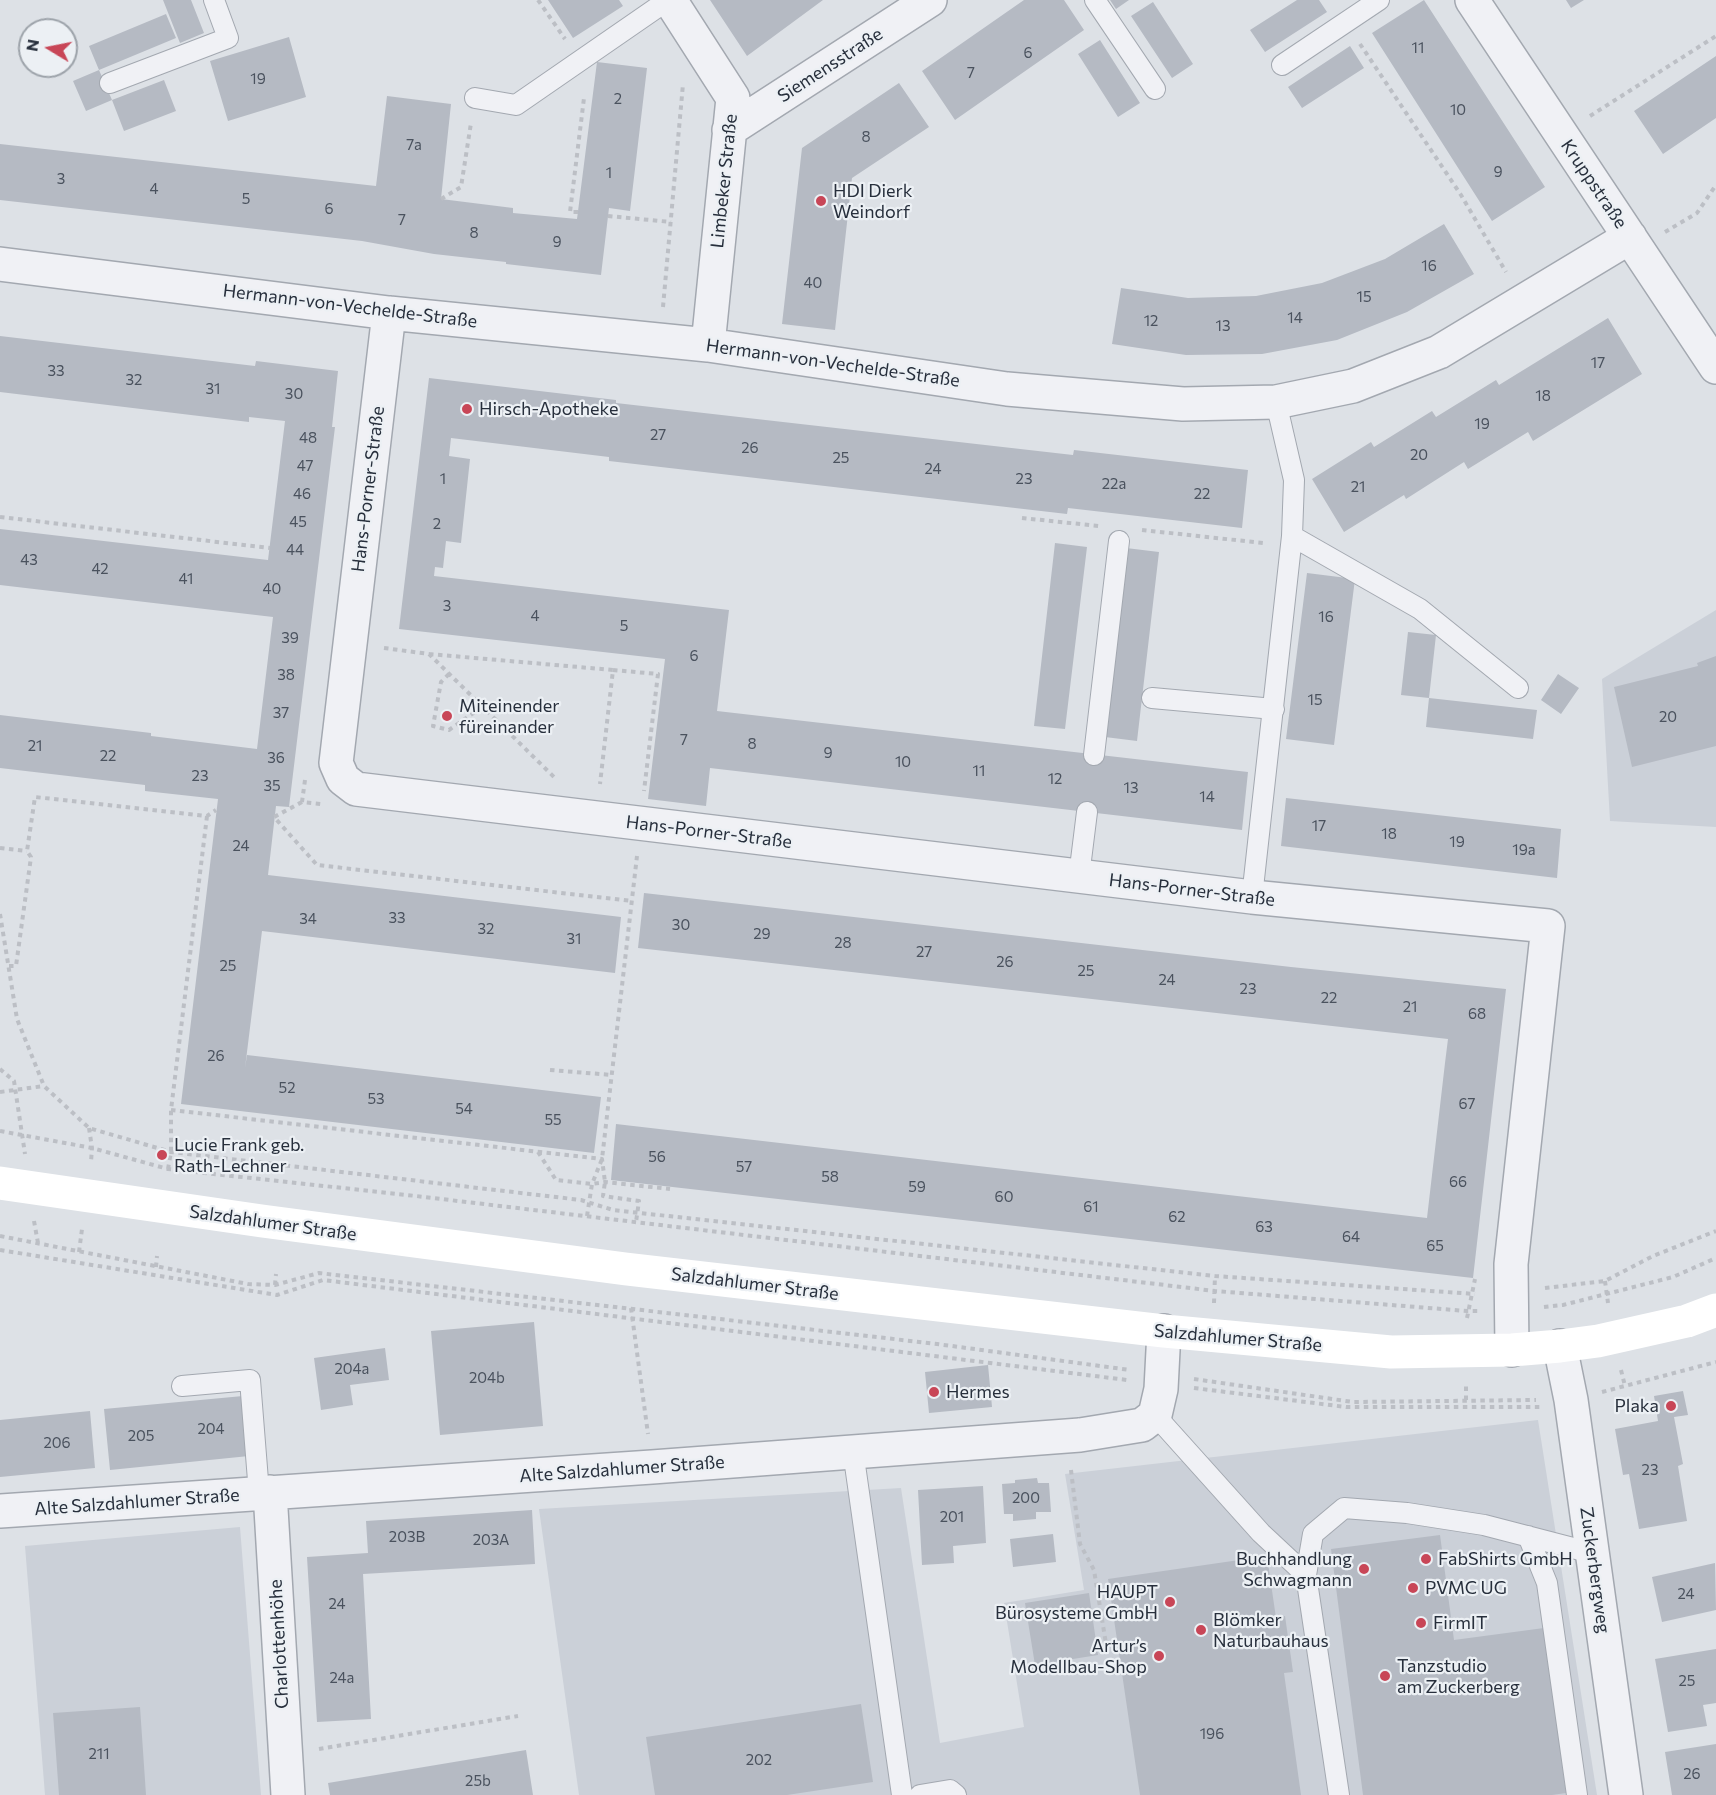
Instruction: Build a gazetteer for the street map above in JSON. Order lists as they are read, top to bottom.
{
  "streets": {
    "main road": ["Salzdahlumer Straße"],
    "street": [
      "Siemensstraße",
      "Limbeker Straße",
      "Kruppstraße",
      "Hermann-von-Vechelde-Straße",
      "Hans-Porner-Straße",
      "Alte Salzdahlumer Straße",
      "Zuckerbergweg",
      "Charlottenhöhe"
    ]
  },
  "crossings": [
    ["Siemensstraße", "Limbeker Straße"],
    ["Limbeker Straße", "Hermann-von-Vechelde-Straße"],
    ["Kruppstraße", "Hermann-von-Vechelde-Straße"],
    ["Hermann-von-Vechelde-Straße", "Hans-Porner-Straße"],
    ["Salzdahlumer Straße", "Zuckerbergweg"],
    ["Alte Salzdahlumer Straße", "Charlottenhöhe"]
  ],
  "places": [
    "HDI Dierk Weindorf",
    "Hirsch-Apotheke",
    "Miteinender füreinander",
    "Lucie Frank geb. Rath-Lechner",
    "Hermes",
    "Plaka",
    "FabShirts GmbH",
    "Buchhandlung Schwagmann",
    "PVMC UG",
    "HAUPT Bürosysteme GmbH",
    "FirmIT",
    "Blömker Naturbauhaus",
    "Artur’s Modellbau-Shop",
    "Tanzstudio am Zuckerberg"
  ],
  "house_numbers": [
    "11",
    "6",
    "7",
    "19",
    "2",
    "10",
    "8",
    "7a",
    "9",
    "1",
    "3",
    "4",
    "5",
    "6",
    "7",
    "8",
    "9",
    "16",
    "40",
    "15",
    "14",
    "12",
    "13",
    "17",
    "33",
    "32",
    "31",
    "30",
    "18",
    "19",
    "27",
    "48",
    "26",
    "20",
    "25",
    "47",
    "24",
    "1",
    "23",
    "22a",
    "21",
    "46",
    "22",
    "45",
    "2",
    "44",
    "43",
    "42",
    "41",
    "40",
    "3",
    "4",
    "16",
    "5",
    "39",
    "6",
    "38",
    "15",
    "37",
    "20",
    "7",
    "8",
    "21",
    "9",
    "22",
    "36",
    "10",
    "11",
    "23",
    "12",
    "35",
    "13",
    "14",
    "17",
    "18",
    "19",
    "24",
    "19a",
    "33",
    "34",
    "30",
    "32",
    "29",
    "31",
    "28",
    "27",
    "26",
    "25",
    "25",
    "24",
    "23",
    "22",
    "21",
    "68",
    "26",
    "52",
    "53",
    "67",
    "54",
    "55",
    "56",
    "57",
    "58",
    "66",
    "59",
    "60",
    "61",
    "62",
    "63",
    "64",
    "65",
    "204a",
    "204b",
    "204",
    "205",
    "206",
    "23",
    "200",
    "201",
    "203B",
    "203A",
    "24",
    "24",
    "24a",
    "25",
    "196",
    "211",
    "202",
    "26",
    "25b"
  ],
  "north": "left"
}
